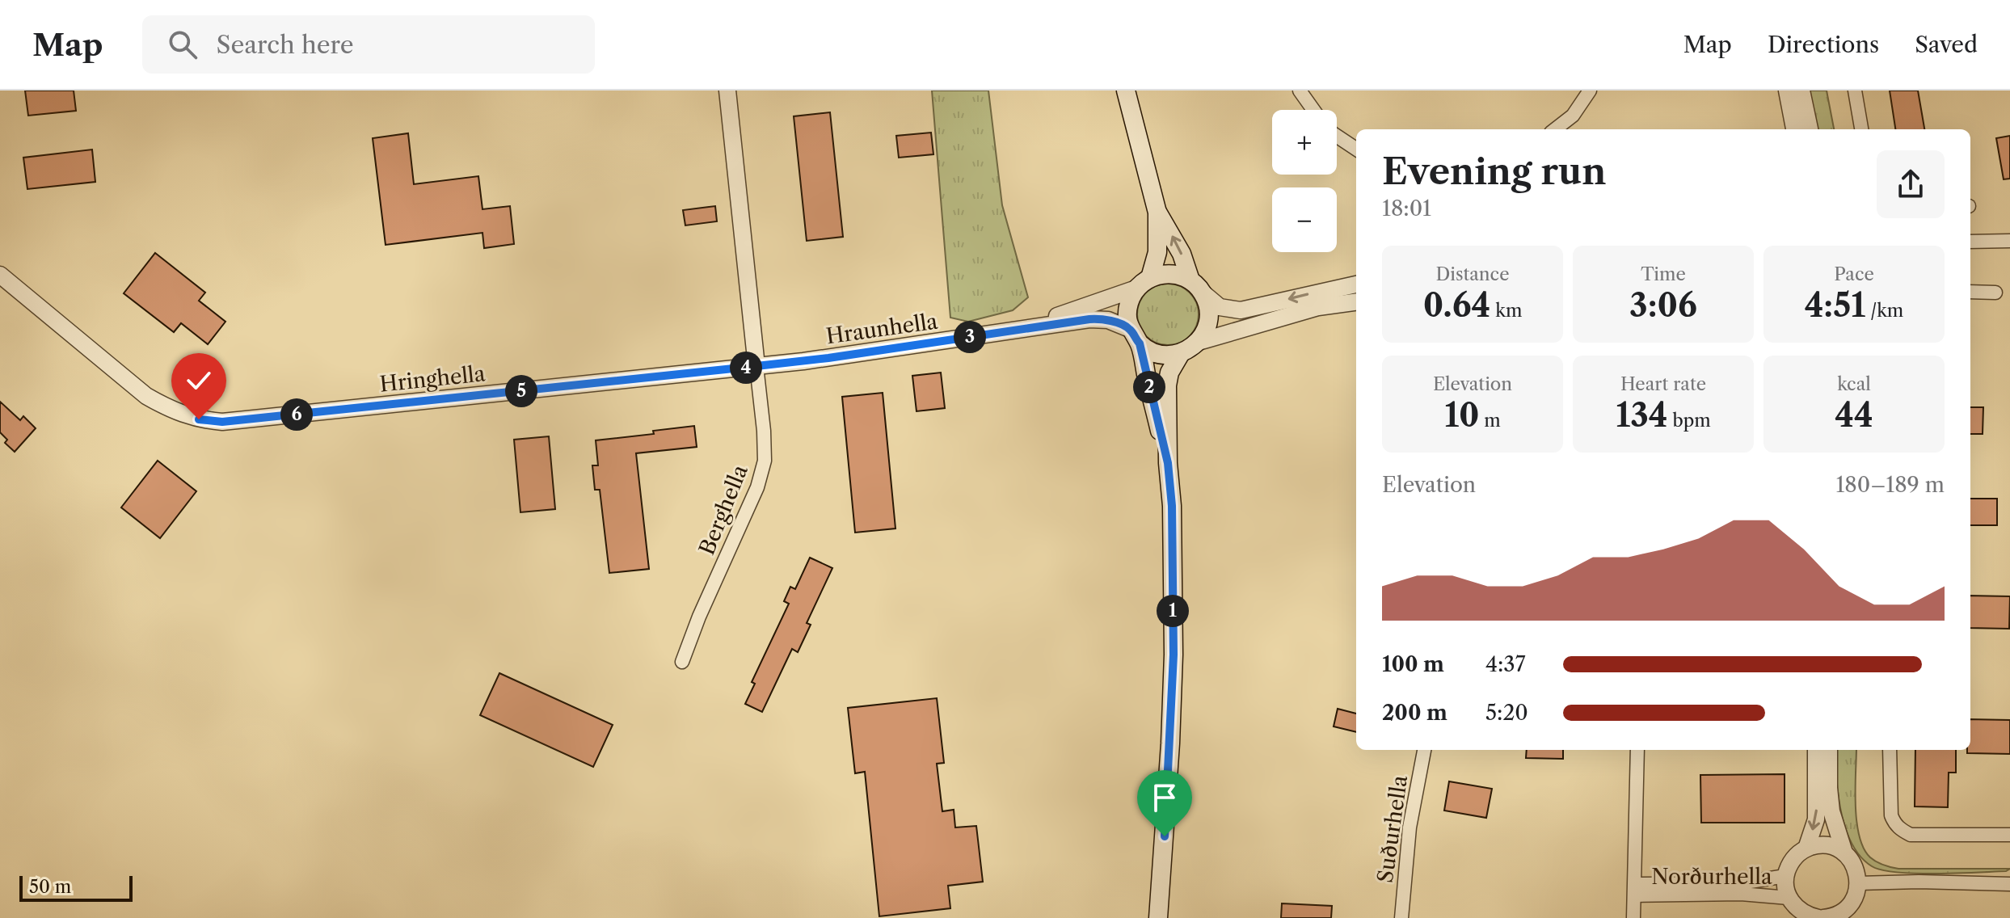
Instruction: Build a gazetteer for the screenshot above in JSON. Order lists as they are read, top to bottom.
{
  "streets": {
    "street": [
      "Hraunhella",
      "Hringhella",
      "Berghella",
      "Suðurhella",
      "Norðurhella"
    ]
  },
  "crossings": [
    ["Hraunhella", "Hringhella"],
    ["Hraunhella", "Berghella"],
    ["Hringhella", "Berghella"]
  ],
  "scale_bar": "50 m",
  "page": {
    "header": "Map",
    "search": "Search here",
    "nav": ["Map", "Directions", "Saved"],
    "map_buttons": ["+", "−"],
    "heading": ["Evening run", "18:01"],
    "stats": [
      ["Distance", "0.64 km"],
      ["Time", "3:06"],
      ["Pace", "4:51 /km"],
      ["Elevation", "10 m"],
      ["Heart rate", "134 bpm"],
      ["kcal", "44"]
    ],
    "pins": [
      "3",
      "4",
      "2",
      "5",
      "6",
      "1"
    ],
    "chart": ["Elevation", "180–189 m"],
    "list": [
      {
        "name": "100 m",
        "note": "4:37"
      },
      {
        "name": "200 m",
        "note": "5:20"
      }
    ],
    "scale": "50 m"
  }
}
